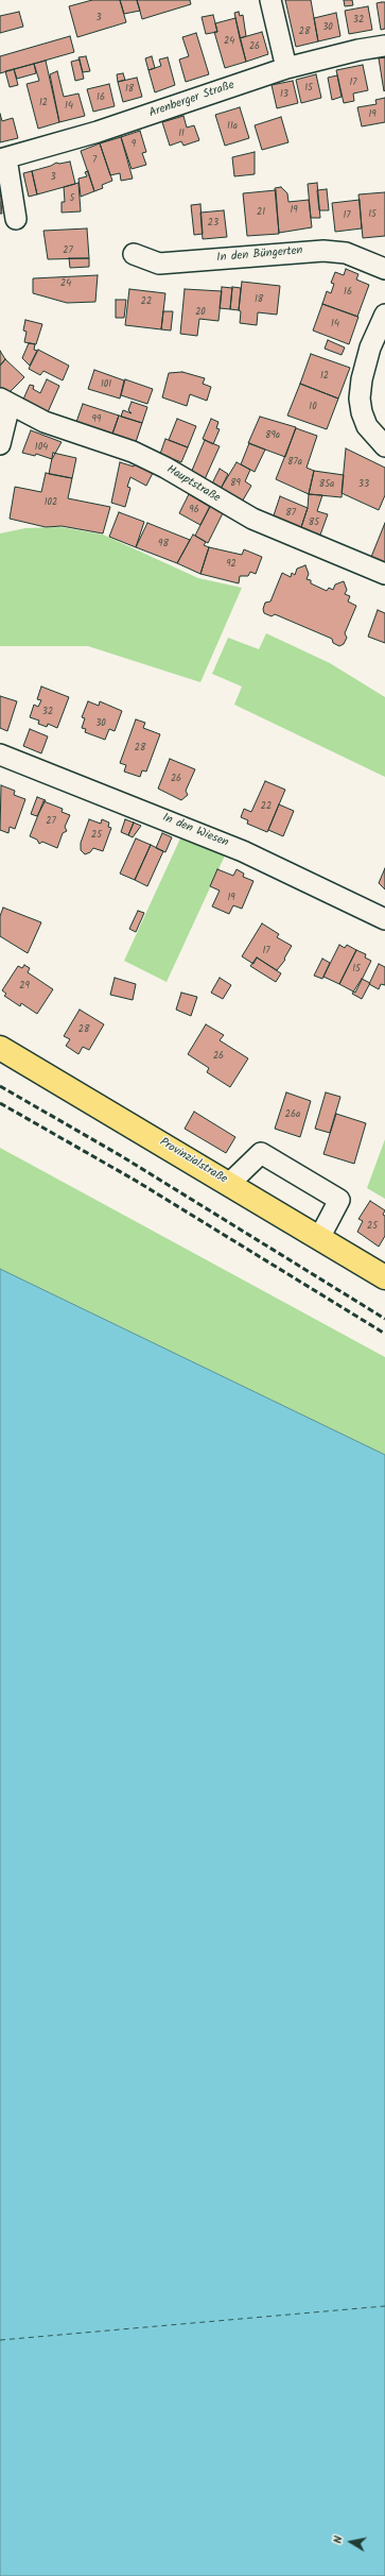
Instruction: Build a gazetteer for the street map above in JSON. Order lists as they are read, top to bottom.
{
  "streets": {
    "main road": ["Provinzialstraße"],
    "street": [
      "Arenberger Straße",
      "In den Büngerten",
      "Hauptstraße",
      "In den Wiesen"
    ]
  },
  "house_numbers": [
    "3",
    "32",
    "30",
    "28",
    "24",
    "26",
    "17",
    "15",
    "18",
    "13",
    "16",
    "12",
    "14",
    "19",
    "11a",
    "11",
    "9",
    "7",
    "3",
    "5",
    "19",
    "21",
    "15",
    "17",
    "23",
    "27",
    "24",
    "16",
    "18",
    "22",
    "20",
    "14",
    "12",
    "101",
    "10",
    "99",
    "89a",
    "104",
    "87a",
    "89",
    "85a",
    "33",
    "102",
    "96",
    "87",
    "85",
    "98",
    "92",
    "32",
    "30",
    "28",
    "26",
    "22",
    "27",
    "25",
    "19",
    "17",
    "15",
    "29",
    "28",
    "26",
    "26a",
    "25"
  ],
  "north": "left"
}
